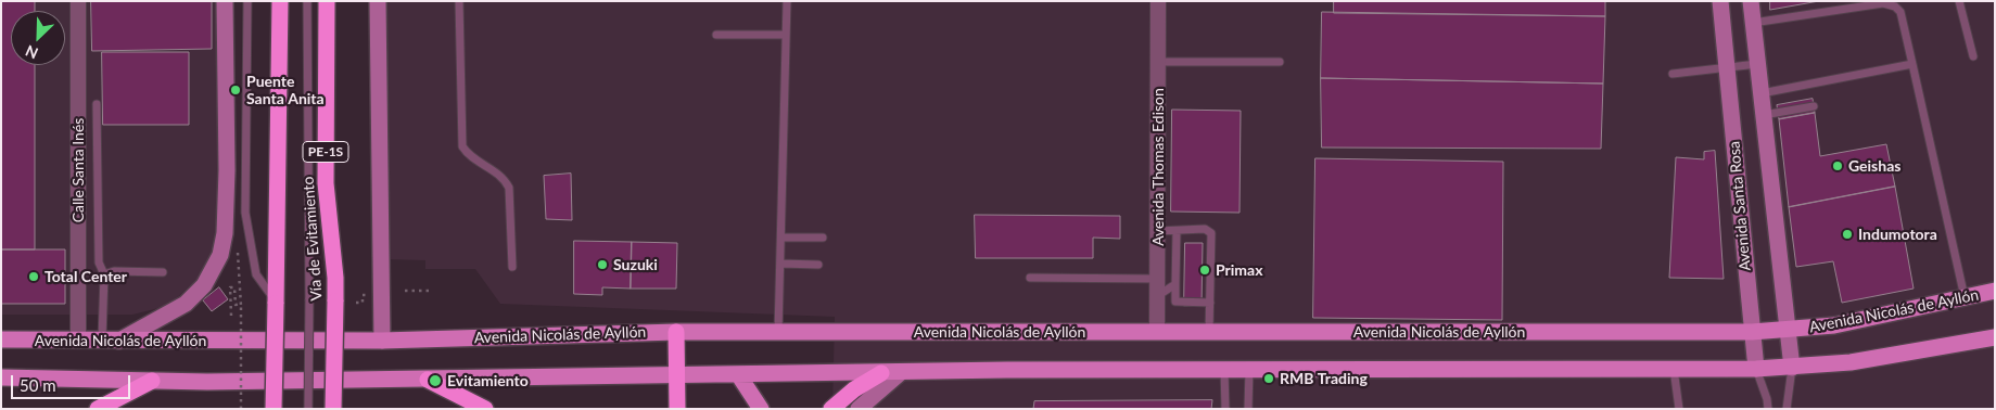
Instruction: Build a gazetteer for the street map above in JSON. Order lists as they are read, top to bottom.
{
  "streets": {
    "highway": ["PE-1S", "Vía de Evitamiento"],
    "main road": ["Avenida Santa Rosa", "Avenida Nicolás de Ayllón"],
    "street": ["Avenida Thomas Edison", "Calle Santa Inés"]
  },
  "crossings": [
    ["Avenida Thomas Edison", "Avenida Nicolás de Ayllón"],
    ["Calle Santa Inés", "Avenida Nicolás de Ayllón"],
    ["Avenida Santa Rosa", "Avenida Nicolás de Ayllón"]
  ],
  "places": [
    "Puente Santa Anita",
    "Geishas",
    "Indumotora",
    "Suzuki",
    "Primax",
    "Total Center",
    "RMB Trading",
    "Evitamiento"
  ],
  "scale_bar": "50 m",
  "north": "bottom left"
}
